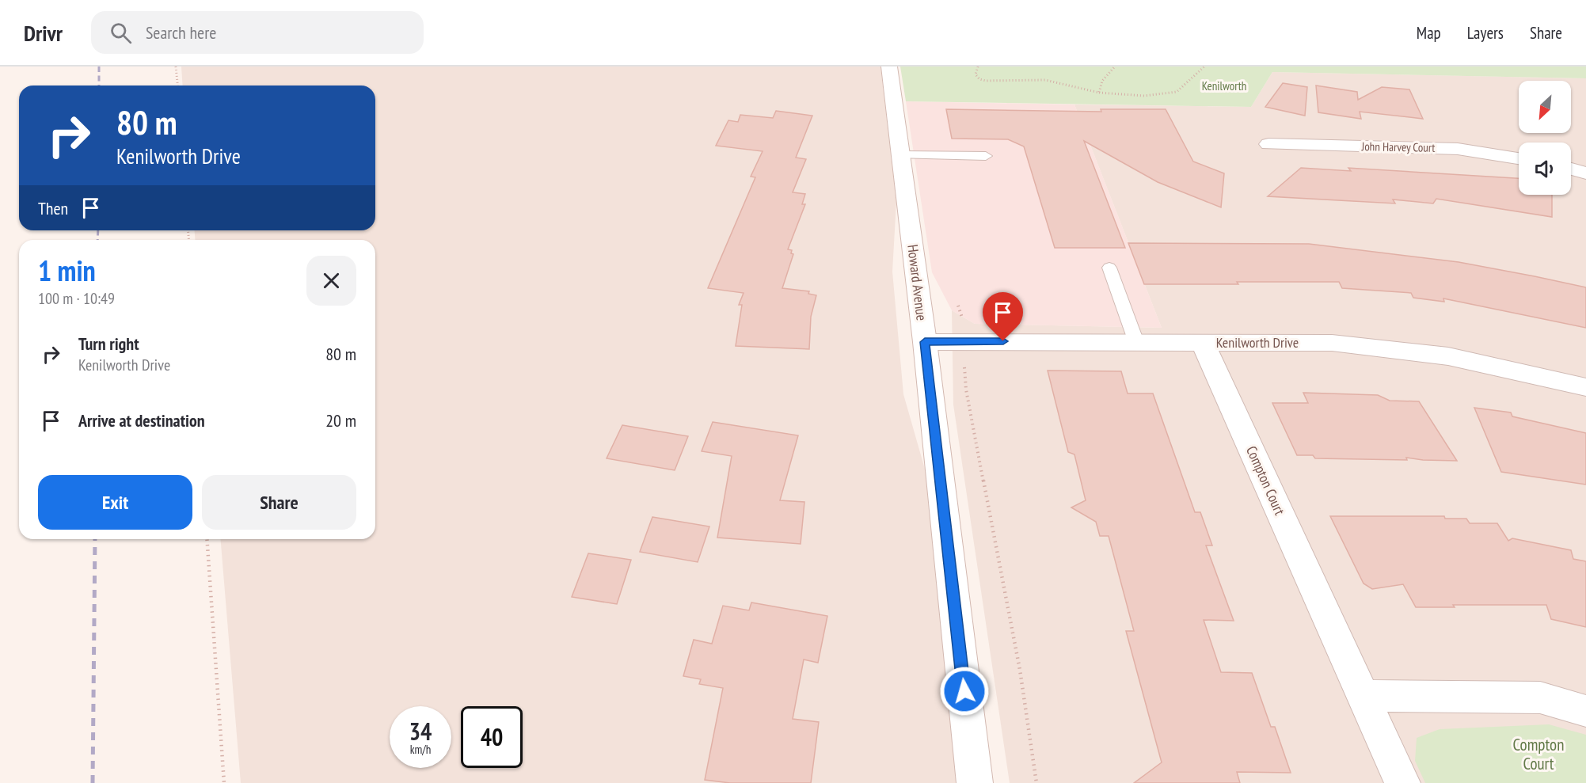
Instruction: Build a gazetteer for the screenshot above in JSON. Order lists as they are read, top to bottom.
{
  "streets": {
    "street": [
      "John Harvey Court",
      "Howard Avenue",
      "Kenilworth Drive",
      "Compton Court"
    ]
  },
  "crossings": [
    ["Howard Avenue", "Kenilworth Drive"],
    ["Kenilworth Drive", "Compton Court"]
  ],
  "parks": ["Kenilworth", "Compton Court"],
  "north": "bottom left",
  "page": {
    "header": "Drivr",
    "search": "Search here",
    "nav": ["Map", "Layers", "Share"],
    "turn": ["80 m", "Kenilworth Drive"],
    "then": "Then",
    "heading": ["1 min", "100 m · 10:49"],
    "list": [
      {
        "name": "Turn right",
        "note": "Kenilworth Drive",
        "value": "80 m"
      },
      {
        "name": "Arrive at destination",
        "value": "20 m"
      }
    ],
    "buttons": ["Exit", "Share"],
    "speed": "34 km/h",
    "limit": "40"
  }
}
